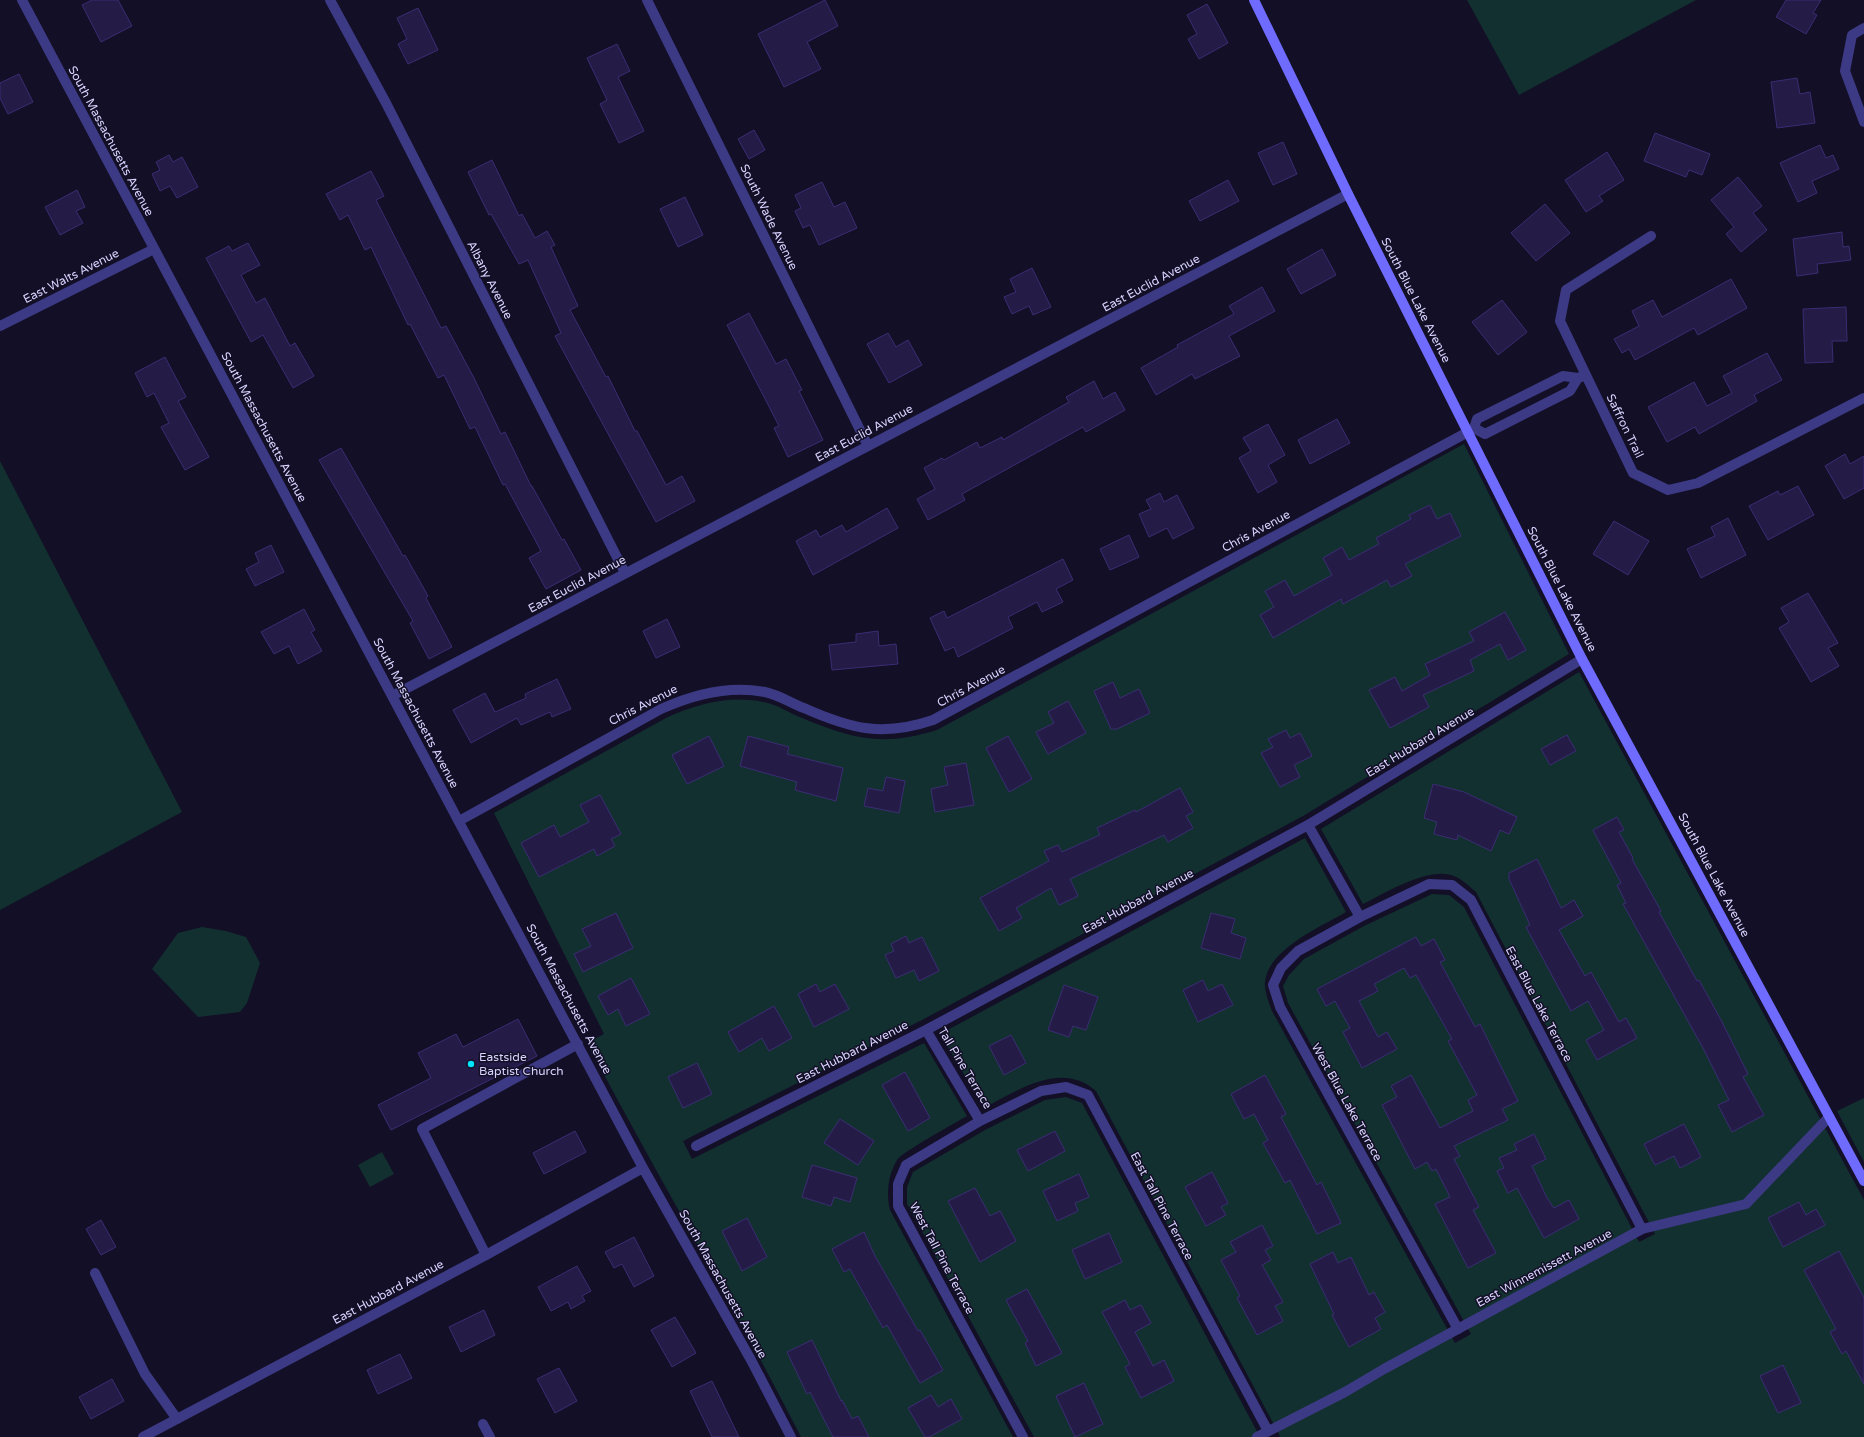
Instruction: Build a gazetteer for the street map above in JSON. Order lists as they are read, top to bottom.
{
  "streets": {
    "main road": ["South Blue Lake Avenue"],
    "street": [
      "South Massachusetts Avenue",
      "South Wade Avenue",
      "East Walts Avenue",
      "Albany Avenue",
      "East Euclid Avenue",
      "Saffron Trail",
      "Chris Avenue",
      "East Hubbard Avenue",
      "East Blue Lake Terrace",
      "Tall Pine Terrace",
      "West Blue Lake Terrace",
      "East Tall Pine Terrace",
      "West Tall Pine Terrace",
      "East Winnemissett Avenue"
    ]
  },
  "crossings": [
    ["South Massachusetts Avenue", "East Walts Avenue"],
    ["South Massachusetts Avenue", "East Euclid Avenue"],
    ["South Massachusetts Avenue", "Chris Avenue"],
    ["South Massachusetts Avenue", "East Hubbard Avenue"],
    ["South Wade Avenue", "East Euclid Avenue"],
    ["Albany Avenue", "East Euclid Avenue"],
    ["East Euclid Avenue", "South Blue Lake Avenue"],
    ["South Blue Lake Avenue", "Chris Avenue"],
    ["South Blue Lake Avenue", "East Hubbard Avenue"],
    ["South Blue Lake Avenue", "East Winnemissett Avenue"],
    ["Saffron Trail", "Chris Avenue"],
    ["East Hubbard Avenue", "Tall Pine Terrace"],
    ["East Blue Lake Terrace", "West Blue Lake Terrace"],
    ["East Blue Lake Terrace", "East Winnemissett Avenue"],
    ["Tall Pine Terrace", "East Tall Pine Terrace"],
    ["Tall Pine Terrace", "West Tall Pine Terrace"],
    ["West Blue Lake Terrace", "East Winnemissett Avenue"],
    ["East Tall Pine Terrace", "West Tall Pine Terrace"],
    ["East Tall Pine Terrace", "East Winnemissett Avenue"]
  ],
  "places": ["Eastside Baptist Church"]
}
